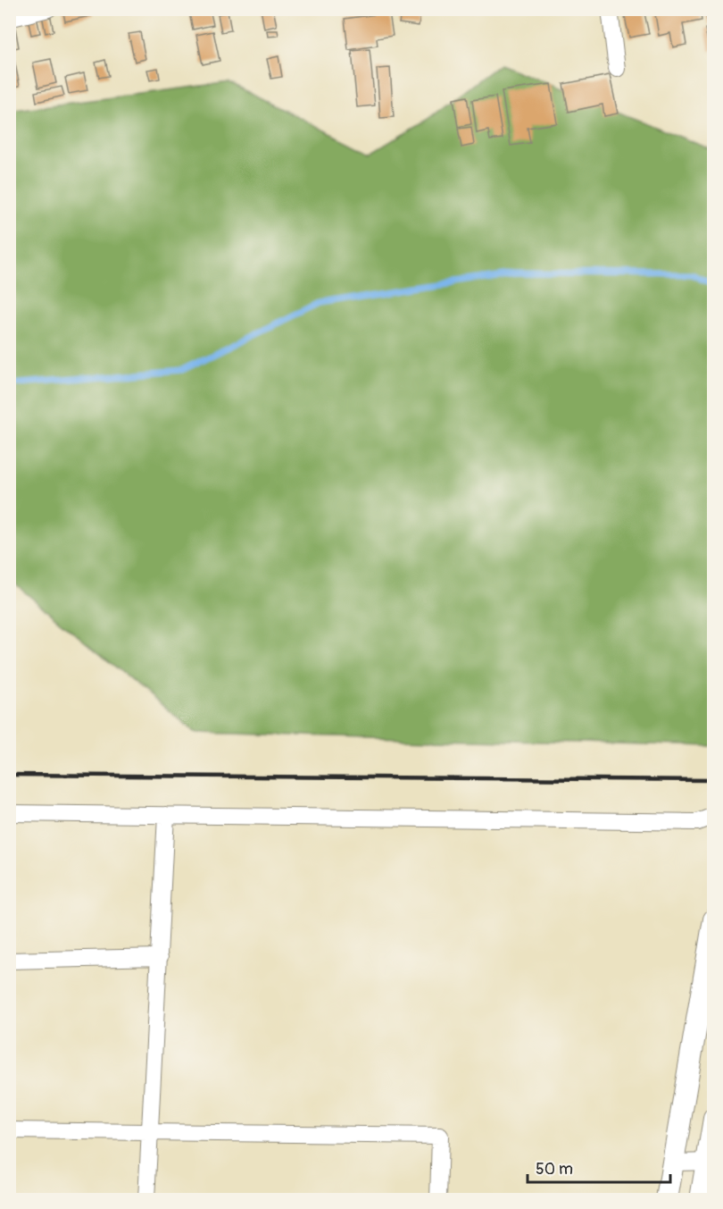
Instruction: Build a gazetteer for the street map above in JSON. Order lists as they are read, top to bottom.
{
  "scale_bar": "50 m"
}
